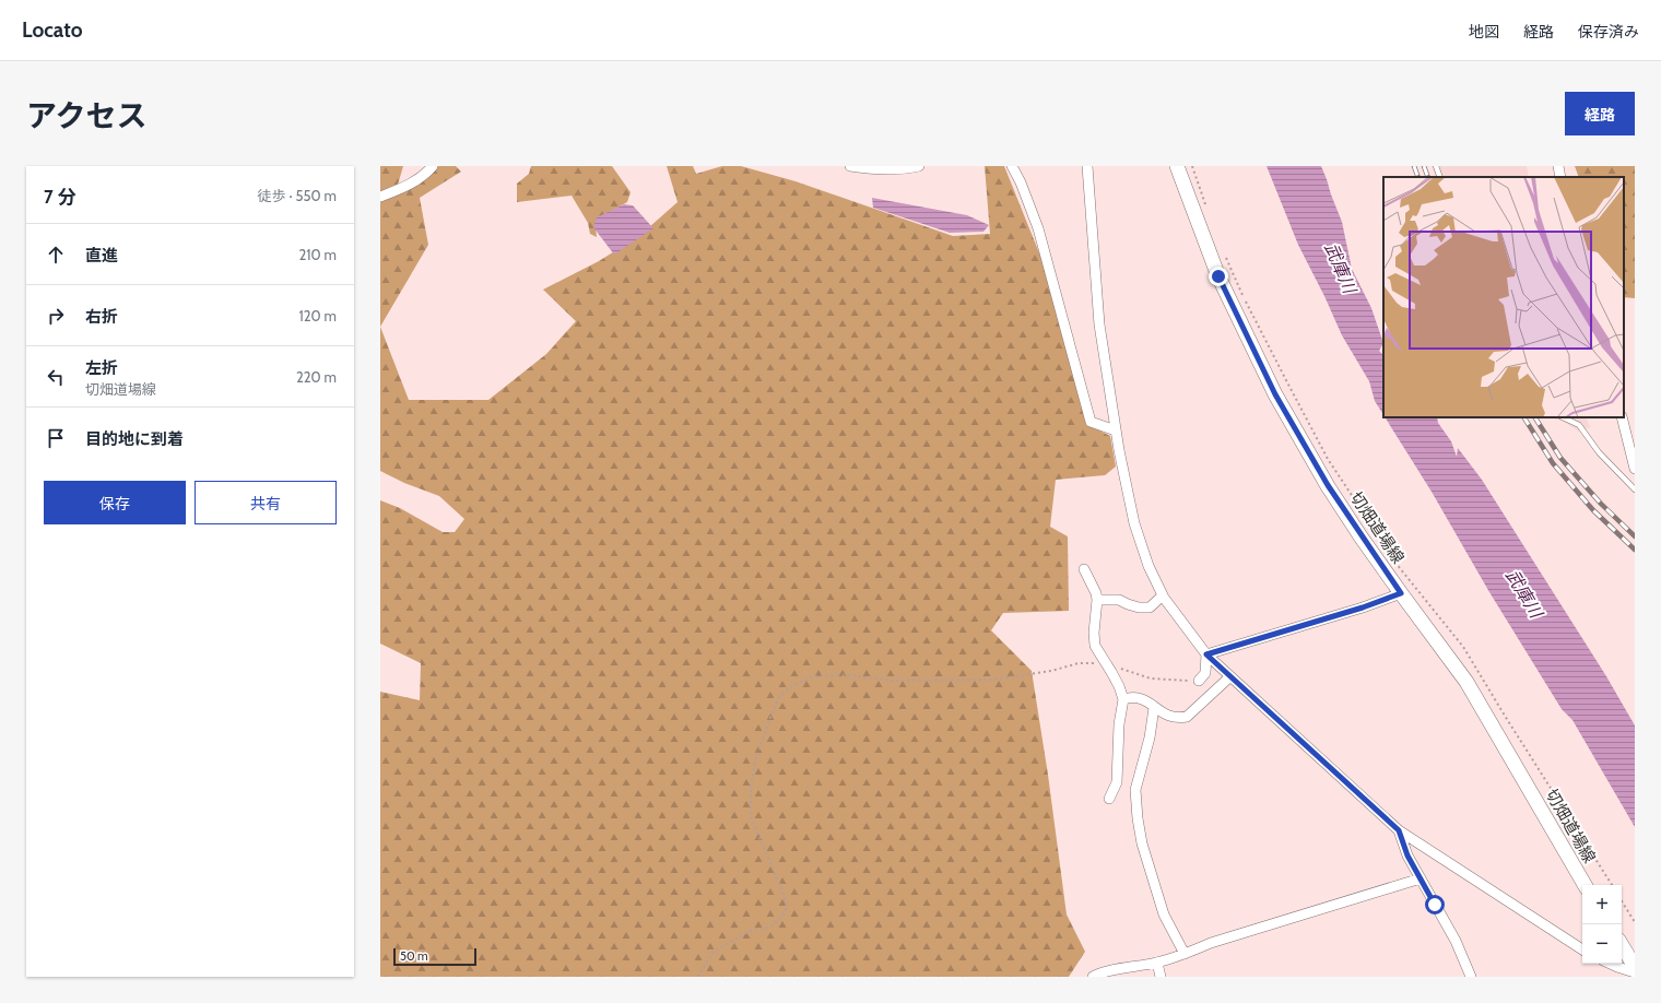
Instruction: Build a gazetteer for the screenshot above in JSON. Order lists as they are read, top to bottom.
{
  "streets": {
    "main road": ["切畑道場線"]
  },
  "water": ["武庫川"],
  "scale_bar": "50 m",
  "page": {
    "header": "Locato",
    "nav": ["地図", "経路", "保存済み"],
    "title": "アクセス",
    "buttons": [
      "経路",
      ["保存", "共有"]
    ],
    "heading": ["7 分", "徒歩 · 550 m"],
    "list": [
      ["直進", "210 m"],
      ["右折", "120 m"],
      ["左折", "切畑道場線", "220 m"],
      "目的地に到着"
    ],
    "map_buttons": ["+", "−"],
    "scale": "50 m"
  }
}
